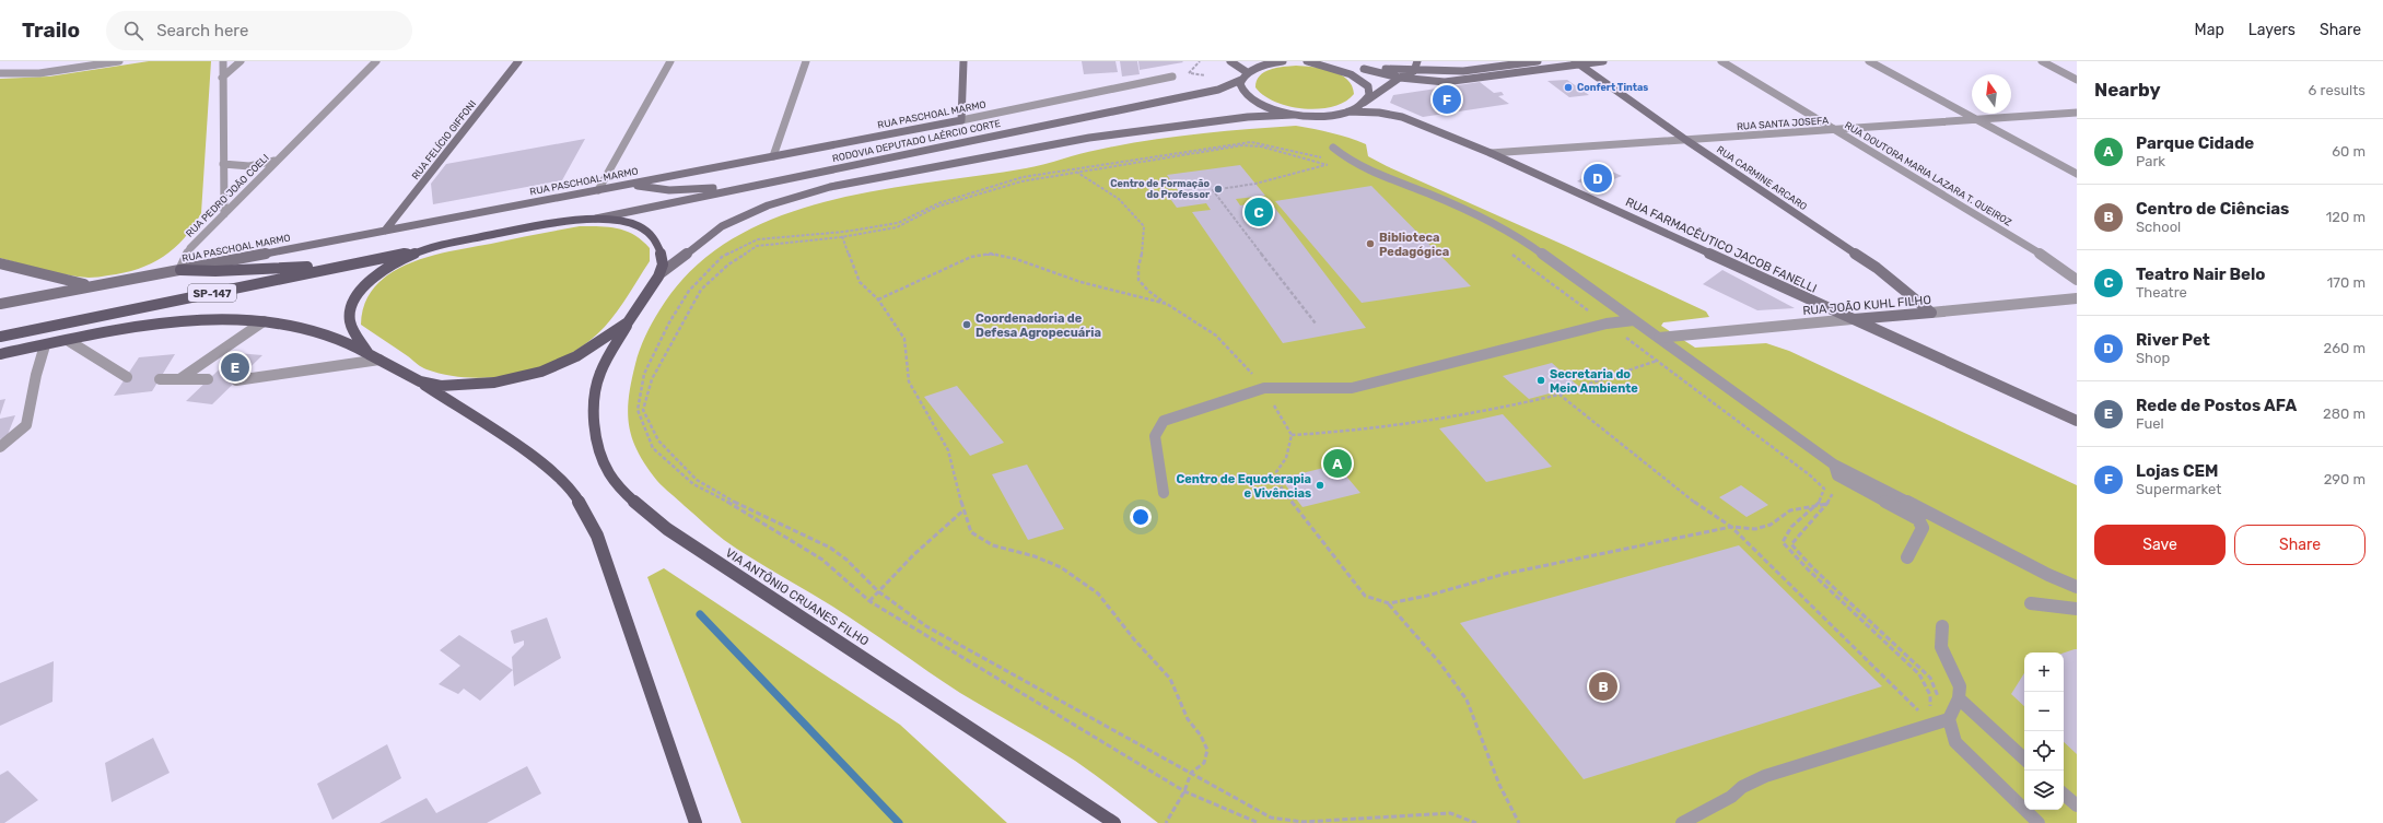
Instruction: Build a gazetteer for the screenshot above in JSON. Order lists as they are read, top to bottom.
{
  "streets": {
    "main road": [
      "RUA PASCHOAL MARMO",
      "RUA FELÍCIO GIFFONI",
      "RODOVIA DEPUTADO LAÉRCIO CORTE",
      "RUA CARMINE ARCARO",
      "RUA FARMACÊUTICO JACOB FANELLI",
      "SP-147",
      "RUA JOÃO KUHL FILHO",
      "VIA ANTÔNIO CRUANES FILHO"
    ],
    "street": ["RUA SANTA JOSEFA", "RUA DOUTORA MARIA LAZARA T. QUEIROZ", "RUA PEDRO JOÃO COELI"]
  },
  "crossings": [
    ["RUA PASCHOAL MARMO", "RUA FELÍCIO GIFFONI"],
    ["RUA PASCHOAL MARMO", "RUA PEDRO JOÃO COELI"],
    ["RUA SANTA JOSEFA", "RUA DOUTORA MARIA LAZARA T. QUEIROZ"],
    ["RUA SANTA JOSEFA", "RUA CARMINE ARCARO"],
    ["RUA SANTA JOSEFA", "RUA FARMACÊUTICO JACOB FANELLI"],
    ["RUA CARMINE ARCARO", "RUA JOÃO KUHL FILHO"],
    ["RUA FARMACÊUTICO JACOB FANELLI", "RUA JOÃO KUHL FILHO"]
  ],
  "places": [
    "Confert Tintas",
    "Centro de Formação do Professor",
    "Biblioteca Pedagógica",
    "Coordenadoria de Defesa Agropecuária",
    "Secretaria do Meio Ambiente",
    "Centro de Equoterapia e Vivências"
  ],
  "north": "top",
  "page": {
    "header": "Trailo",
    "search": "Search here",
    "nav": ["Map", "Layers", "Share"],
    "heading": ["Nearby", "6 results"],
    "pins": [
      "F",
      "D",
      "C",
      "E",
      "A",
      "B"
    ],
    "list": [
      {
        "mark": "A",
        "name": "Parque Cidade",
        "note": "Park",
        "value": "60 m"
      },
      {
        "mark": "B",
        "name": "Centro de Ciências",
        "note": "School",
        "value": "120 m"
      },
      {
        "mark": "C",
        "name": "Teatro Nair Belo",
        "note": "Theatre",
        "value": "170 m"
      },
      {
        "mark": "D",
        "name": "River Pet",
        "note": "Shop",
        "value": "260 m"
      },
      {
        "mark": "E",
        "name": "Rede de Postos AFA",
        "note": "Fuel",
        "value": "280 m"
      },
      {
        "mark": "F",
        "name": "Lojas CEM",
        "note": "Supermarket",
        "value": "290 m"
      }
    ],
    "buttons": ["Save", "Share"],
    "map_buttons": ["+", "−"]
  }
}
